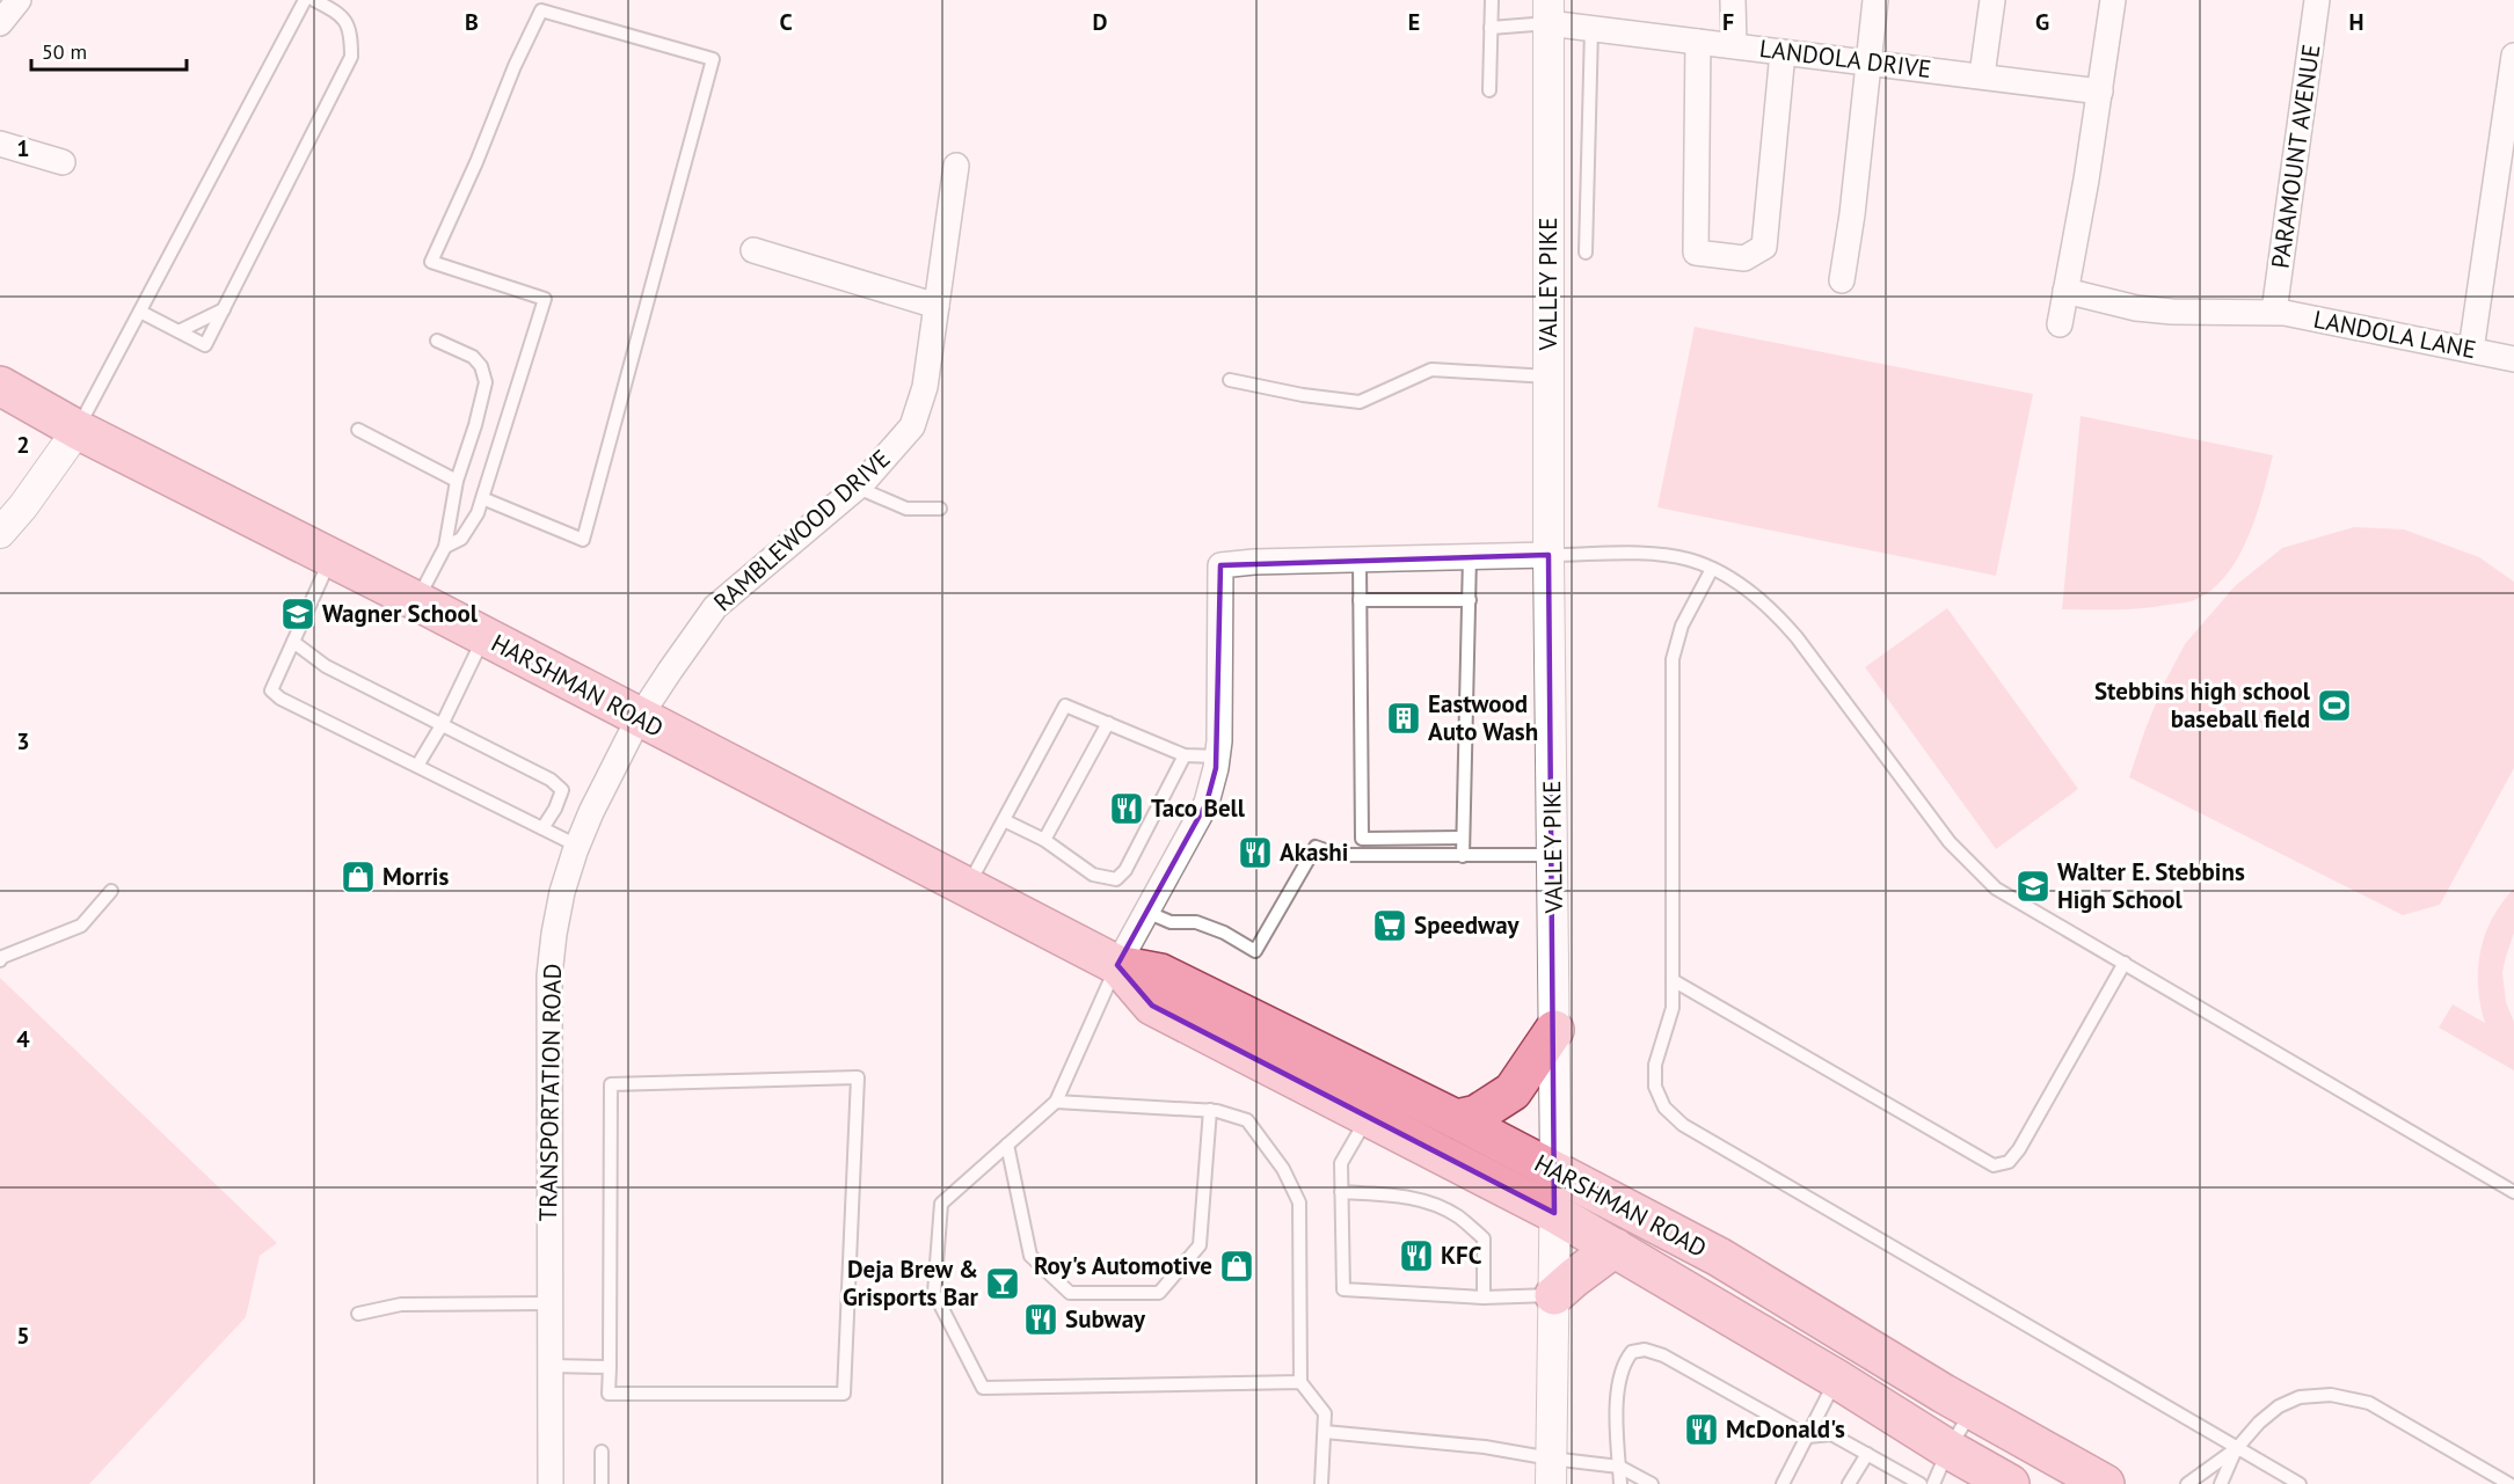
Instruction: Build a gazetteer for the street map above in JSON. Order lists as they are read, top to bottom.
{
  "streets": {
    "main road": ["HARSHMAN ROAD"],
    "street": [
      "LANDOLA DRIVE",
      "PARAMOUNT AVENUE",
      "VALLEY PIKE",
      "LANDOLA LANE",
      "RAMBLEWOOD DRIVE",
      "TRANSPORTATION ROAD"
    ]
  },
  "crossings": [
    ["LANDOLA DRIVE", "VALLEY PIKE"],
    ["PARAMOUNT AVENUE", "LANDOLA LANE"],
    ["VALLEY PIKE", "HARSHMAN ROAD"],
    ["RAMBLEWOOD DRIVE", "HARSHMAN ROAD"],
    ["RAMBLEWOOD DRIVE", "TRANSPORTATION ROAD"],
    ["HARSHMAN ROAD", "TRANSPORTATION ROAD"]
  ],
  "places": {
    "school or university": ["Wagner School", "Walter E. Stebbins High School"],
    "sports": ["Stebbins high school baseball field"],
    "building": ["Eastwood Auto Wash"],
    "restaurant": [
      "Taco Bell",
      "Akashi",
      "KFC",
      "Subway",
      "McDonald's"
    ],
    "shop": ["Morris", "Roy's Automotive"],
    "supermarket": ["Speedway"],
    "bar": ["Deja Brew & Grisports Bar"]
  },
  "scale_bar": "50 m",
  "grid": {
    "columns": [
      "B",
      "C",
      "D",
      "E",
      "F",
      "G",
      "H"
    ],
    "rows": [
      "1",
      "2",
      "3",
      "4",
      "5"
    ]
  }
}
